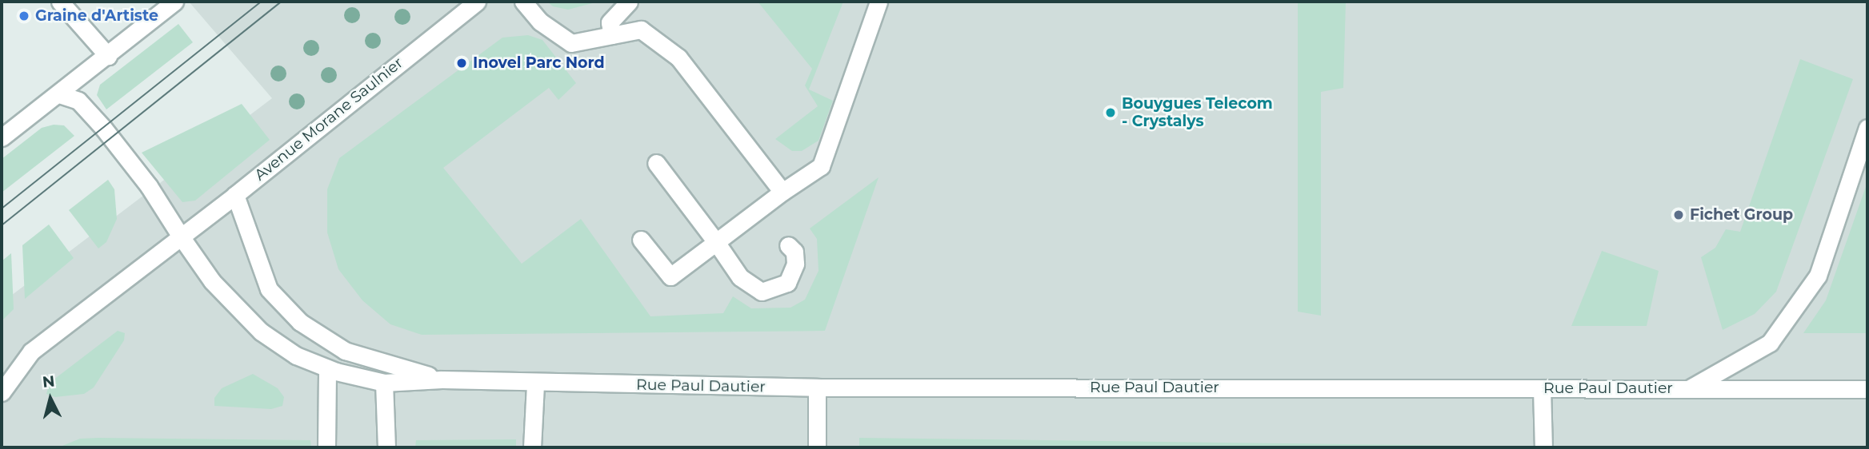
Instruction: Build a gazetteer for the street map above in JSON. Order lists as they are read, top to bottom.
{
  "streets": {
    "street": ["Avenue Morane Saulnier", "Rue Paul Dautier"]
  },
  "crossings": [
    ["Avenue Morane Saulnier", "Rue Paul Dautier"]
  ],
  "places": [
    "Graine d'Artiste",
    "Inovel Parc Nord",
    "Bouygues Telecom - Crystalys",
    "Fichet Group"
  ],
  "north": "top"
}
